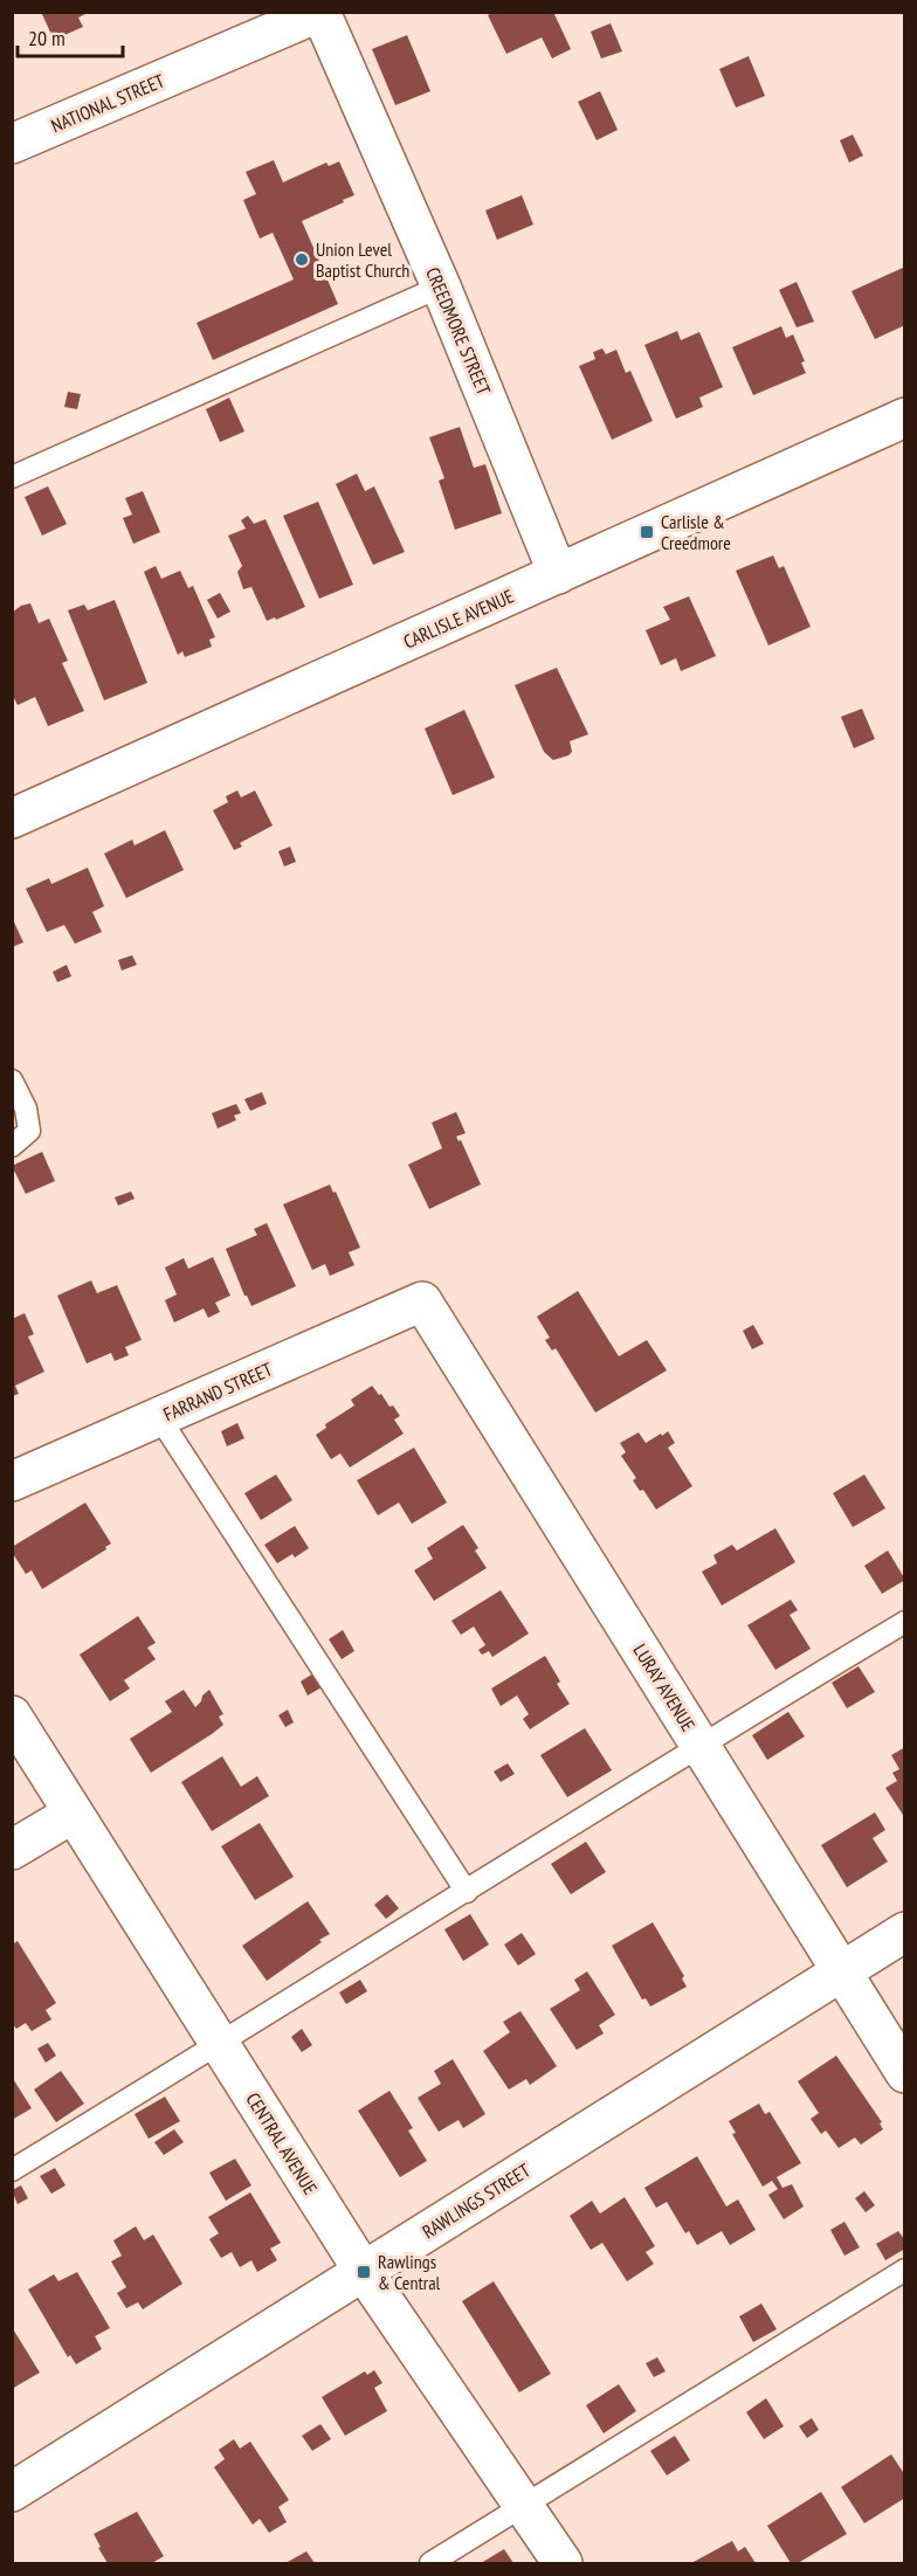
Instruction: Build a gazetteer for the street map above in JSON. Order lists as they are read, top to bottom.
{
  "streets": {
    "street": [
      "NATIONAL STREET",
      "CREEDMORE STREET",
      "CARLISLE AVENUE",
      "FARRAND STREET",
      "LURAY AVENUE",
      "CENTRAL AVENUE",
      "RAWLINGS STREET"
    ]
  },
  "crossings": [
    ["NATIONAL STREET", "CREEDMORE STREET"],
    ["CREEDMORE STREET", "CARLISLE AVENUE"],
    ["FARRAND STREET", "LURAY AVENUE"],
    ["LURAY AVENUE", "RAWLINGS STREET"],
    ["CENTRAL AVENUE", "RAWLINGS STREET"]
  ],
  "places": {
    "other": ["Union Level Baptist Church"],
    "transit": ["Carlisle & Creedmore", "Rawlings & Central"]
  },
  "scale_bar": "20 m"
}
